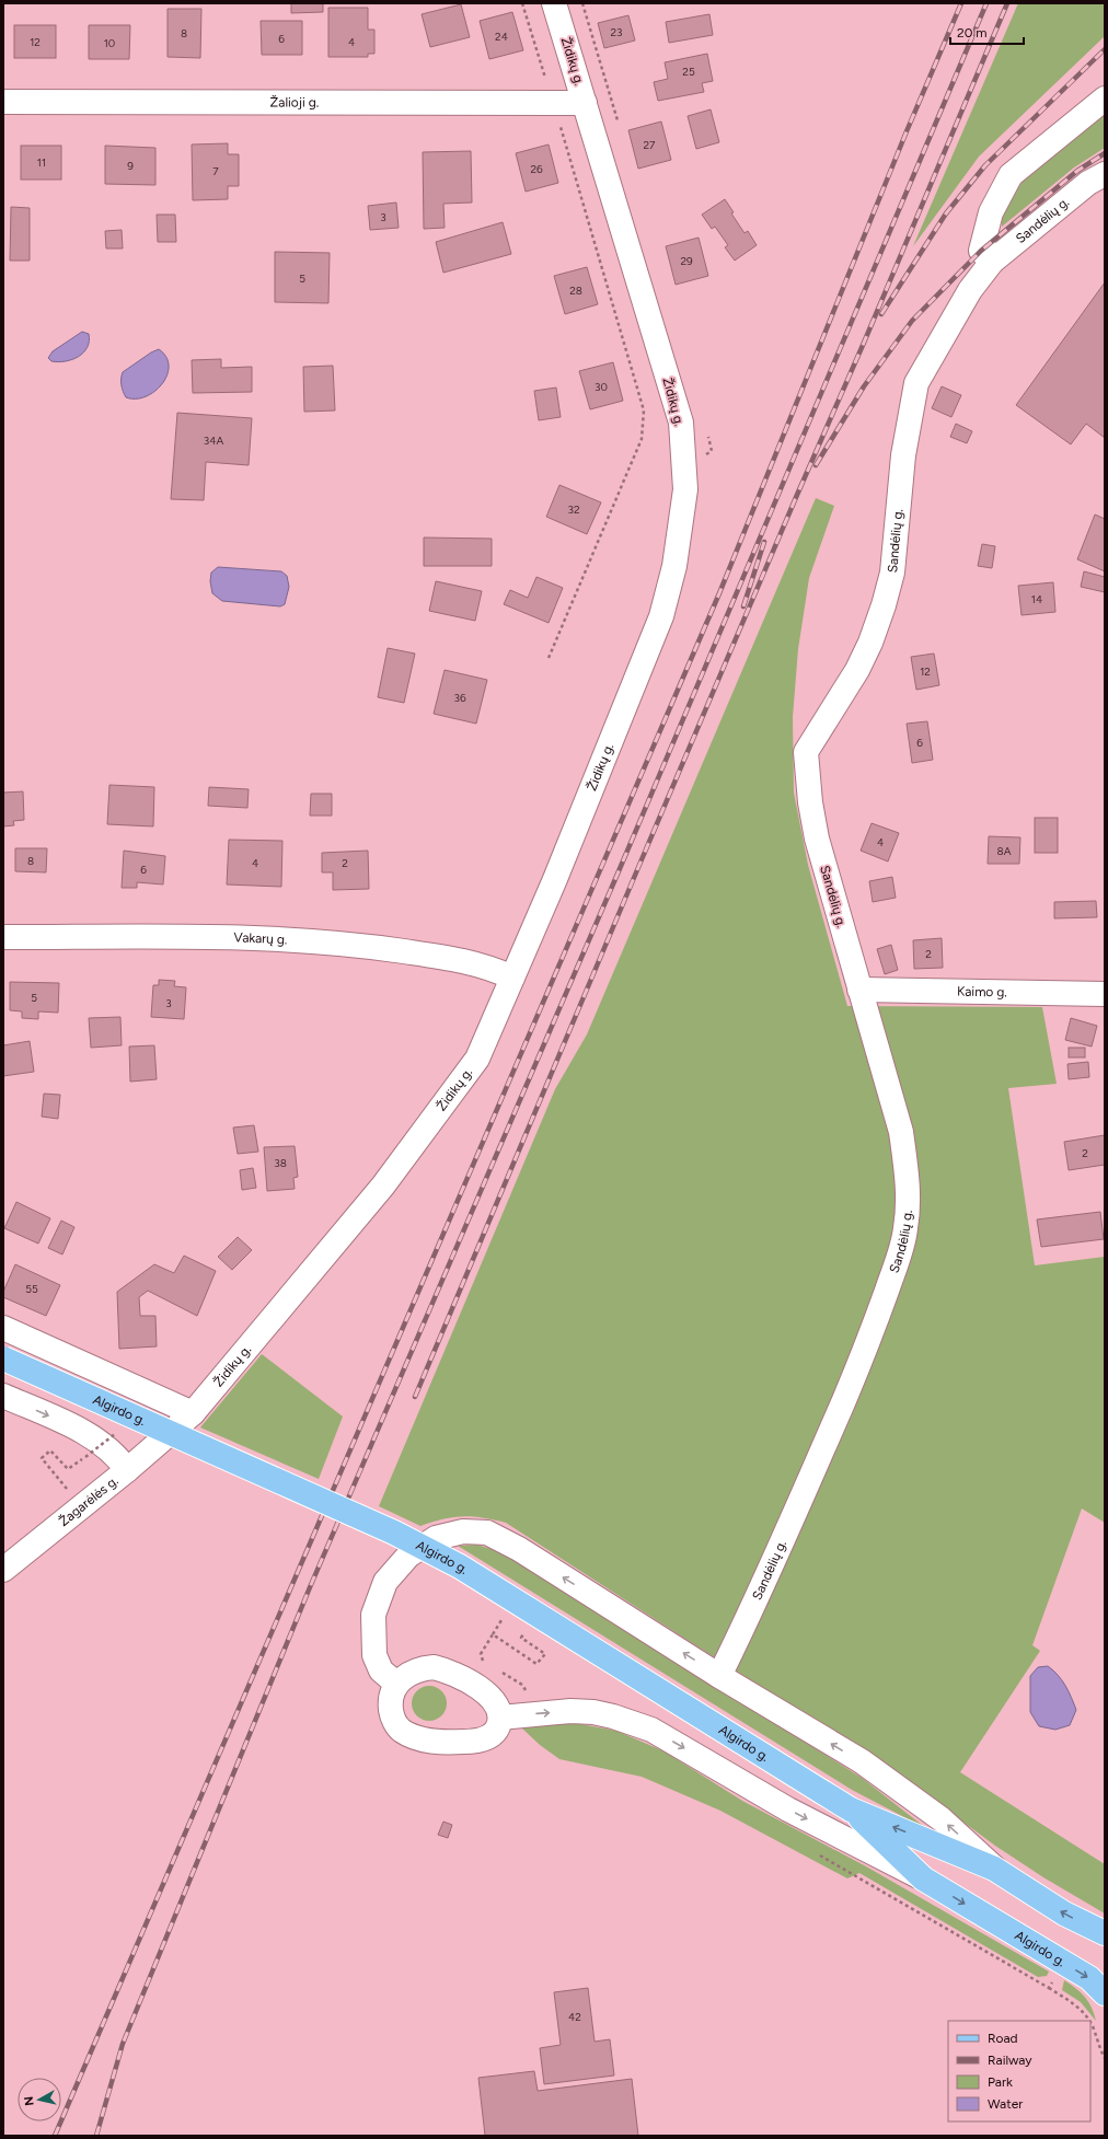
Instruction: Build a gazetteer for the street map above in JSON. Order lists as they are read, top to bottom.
{
  "streets": {
    "main road": ["Algirdo g."],
    "street": [
      "Židikų g.",
      "Žalioji g.",
      "Sandėlių g.",
      "Vakarų g.",
      "Kaimo g.",
      "Žagarėlės g."
    ]
  },
  "crossings": [
    ["Židikų g.", "Žalioji g."],
    ["Židikų g.", "Vakarų g."],
    ["Židikų g.", "Žagarėlės g."],
    ["Sandėlių g.", "Kaimo g."]
  ],
  "house_numbers": [
    "23",
    "8",
    "24",
    "6",
    "12",
    "4",
    "10",
    "25",
    "27",
    "11",
    "9",
    "26",
    "7",
    "3",
    "29",
    "5",
    "28",
    "30",
    "34A",
    "32",
    "14",
    "12",
    "36",
    "6",
    "4",
    "8A",
    "8",
    "4",
    "2",
    "6",
    "2",
    "5",
    "3",
    "2",
    "38",
    "55",
    "42"
  ],
  "legend": [
    "Road",
    "Railway",
    "Park",
    "Water"
  ],
  "scale_bar": "20 m",
  "north": "left"
}
